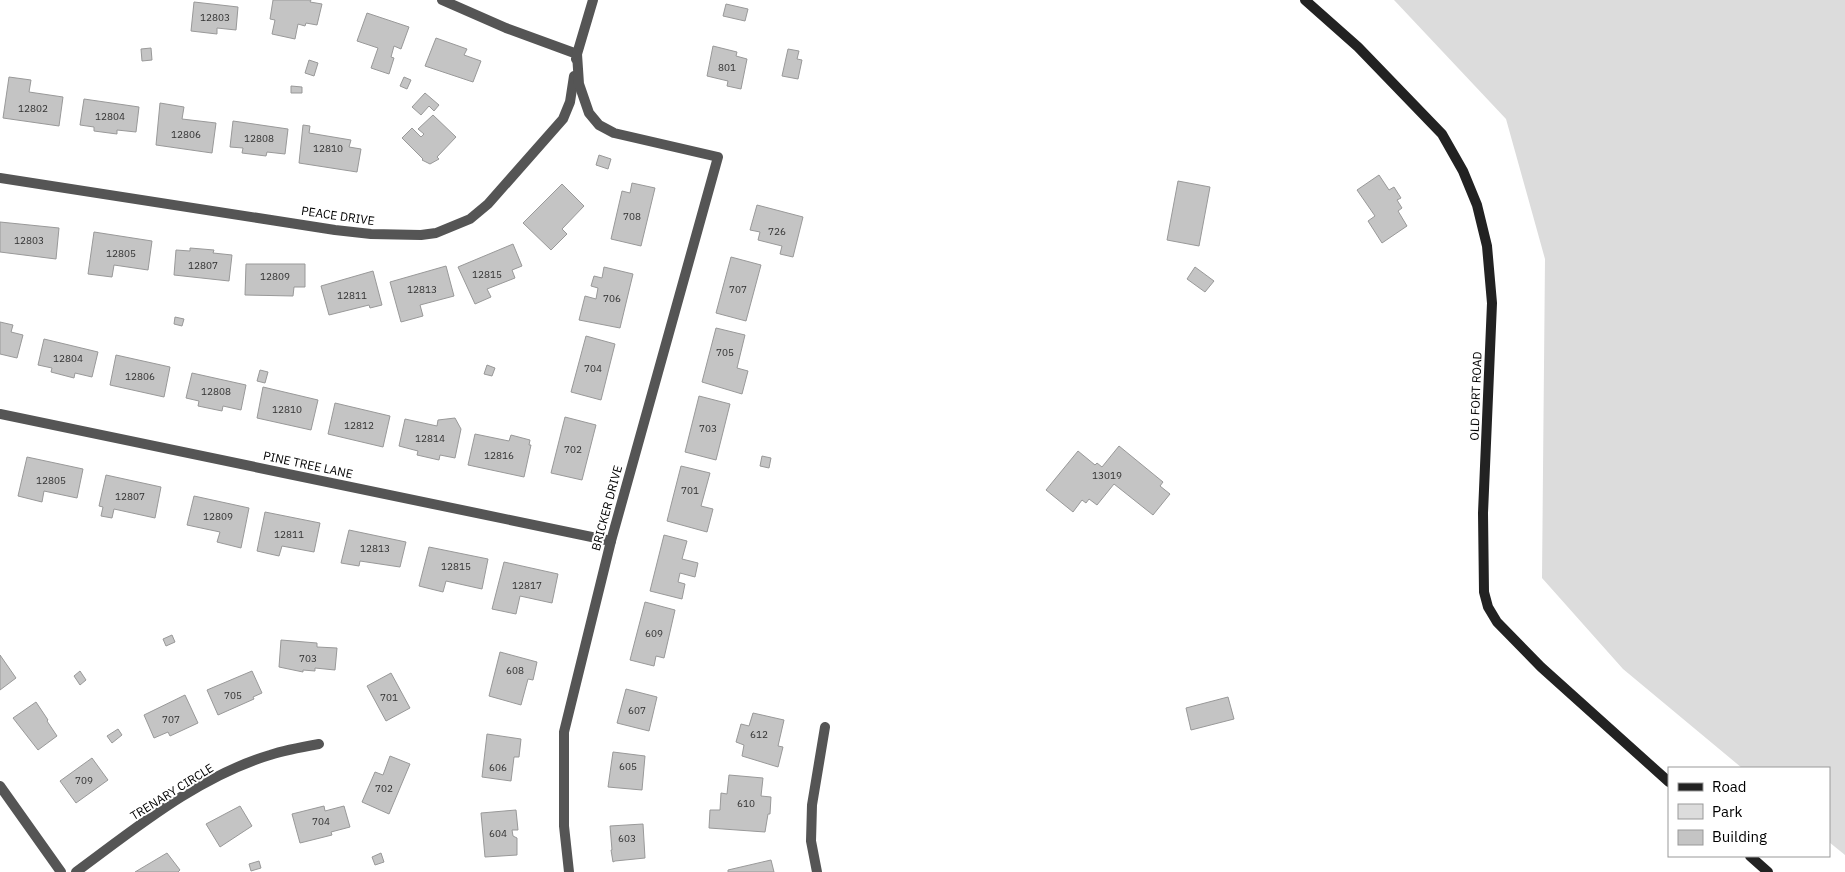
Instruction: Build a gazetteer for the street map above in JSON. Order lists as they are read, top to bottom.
{
  "streets": {
    "main road": ["OLD FORT ROAD"],
    "street": [
      "PEACE DRIVE",
      "PINE TREE LANE",
      "BRICKER DRIVE",
      "TRENARY CIRCLE"
    ]
  },
  "crossings": [
    ["PEACE DRIVE", "BRICKER DRIVE"],
    ["PINE TREE LANE", "BRICKER DRIVE"]
  ],
  "house_numbers": [
    "12803",
    "801",
    "12802",
    "12804",
    "12806",
    "12808",
    "12810",
    "708",
    "726",
    "12803",
    "12805",
    "12807",
    "12815",
    "12809",
    "12813",
    "707",
    "12811",
    "706",
    "705",
    "12804",
    "704",
    "12806",
    "12808",
    "12810",
    "12812",
    "703",
    "12814",
    "702",
    "12816",
    "13019",
    "12805",
    "701",
    "12807",
    "12809",
    "12811",
    "12813",
    "12815",
    "12817",
    "609",
    "703",
    "608",
    "705",
    "701",
    "607",
    "707",
    "612",
    "605",
    "606",
    "709",
    "702",
    "610",
    "704",
    "604",
    "603"
  ],
  "legend": ["Road", "Park", "Building"]
}
